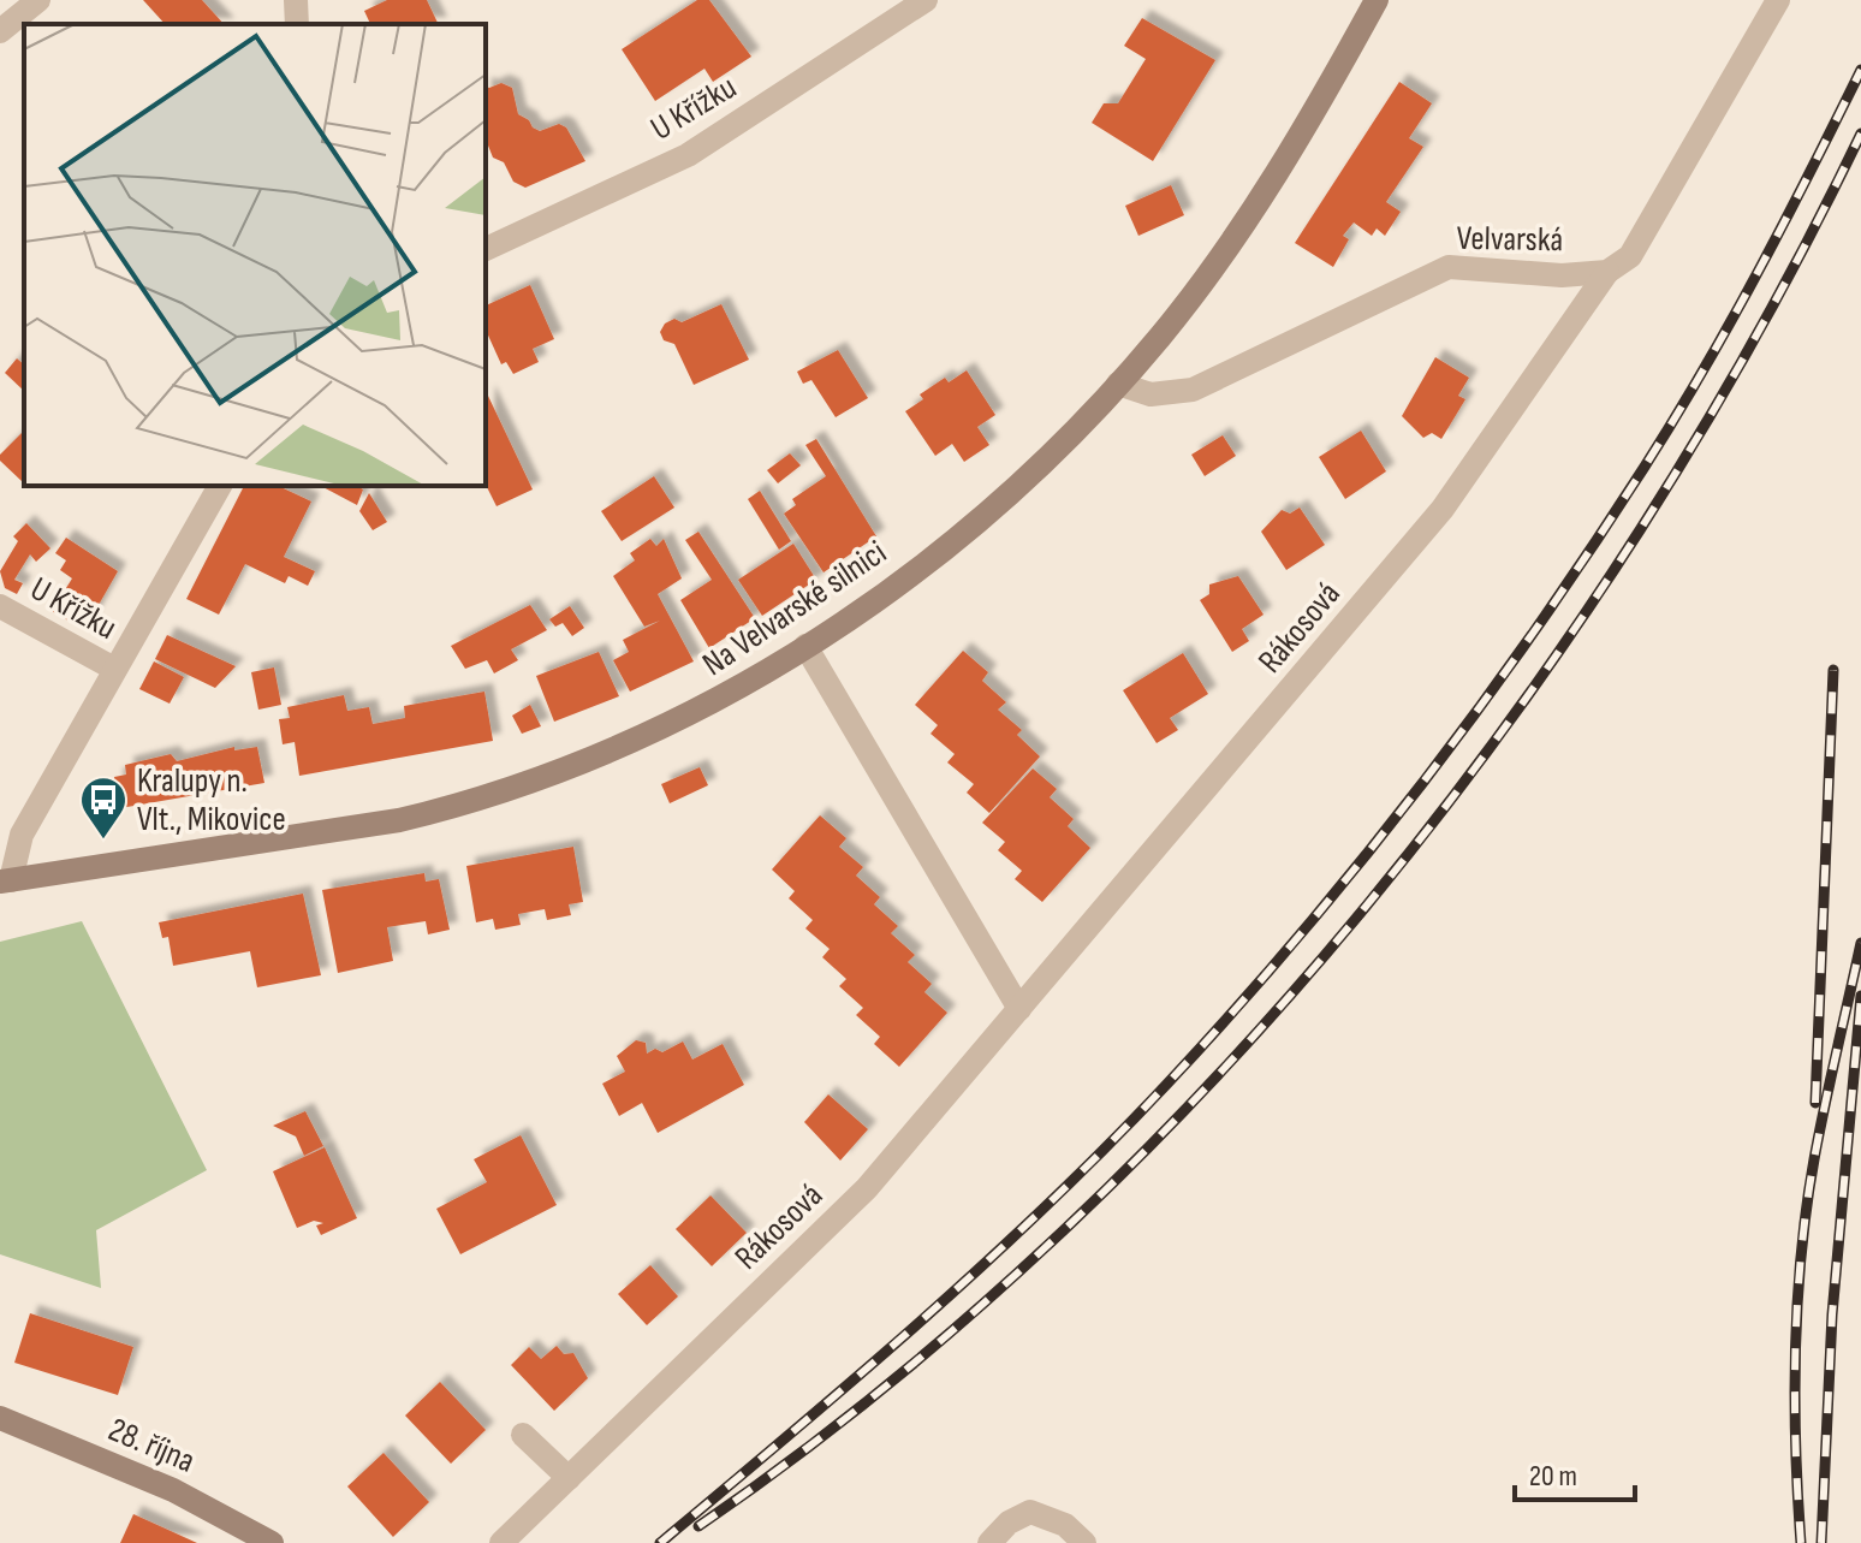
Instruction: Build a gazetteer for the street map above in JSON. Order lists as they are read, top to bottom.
{
  "streets": {
    "main road": ["Na Velvarské silnici", "28. října"],
    "street": ["U Křížku", "Velvarská", "Rákosová"]
  },
  "crossings": [
    ["U Křížku", "Na Velvarské silnici"],
    ["Velvarská", "Na Velvarské silnici"],
    ["Velvarská", "Rákosová"]
  ],
  "places": {
    "bus stop": ["Kralupy n. Vlt., Mikovice"]
  },
  "scale_bar": "20 m"
}
